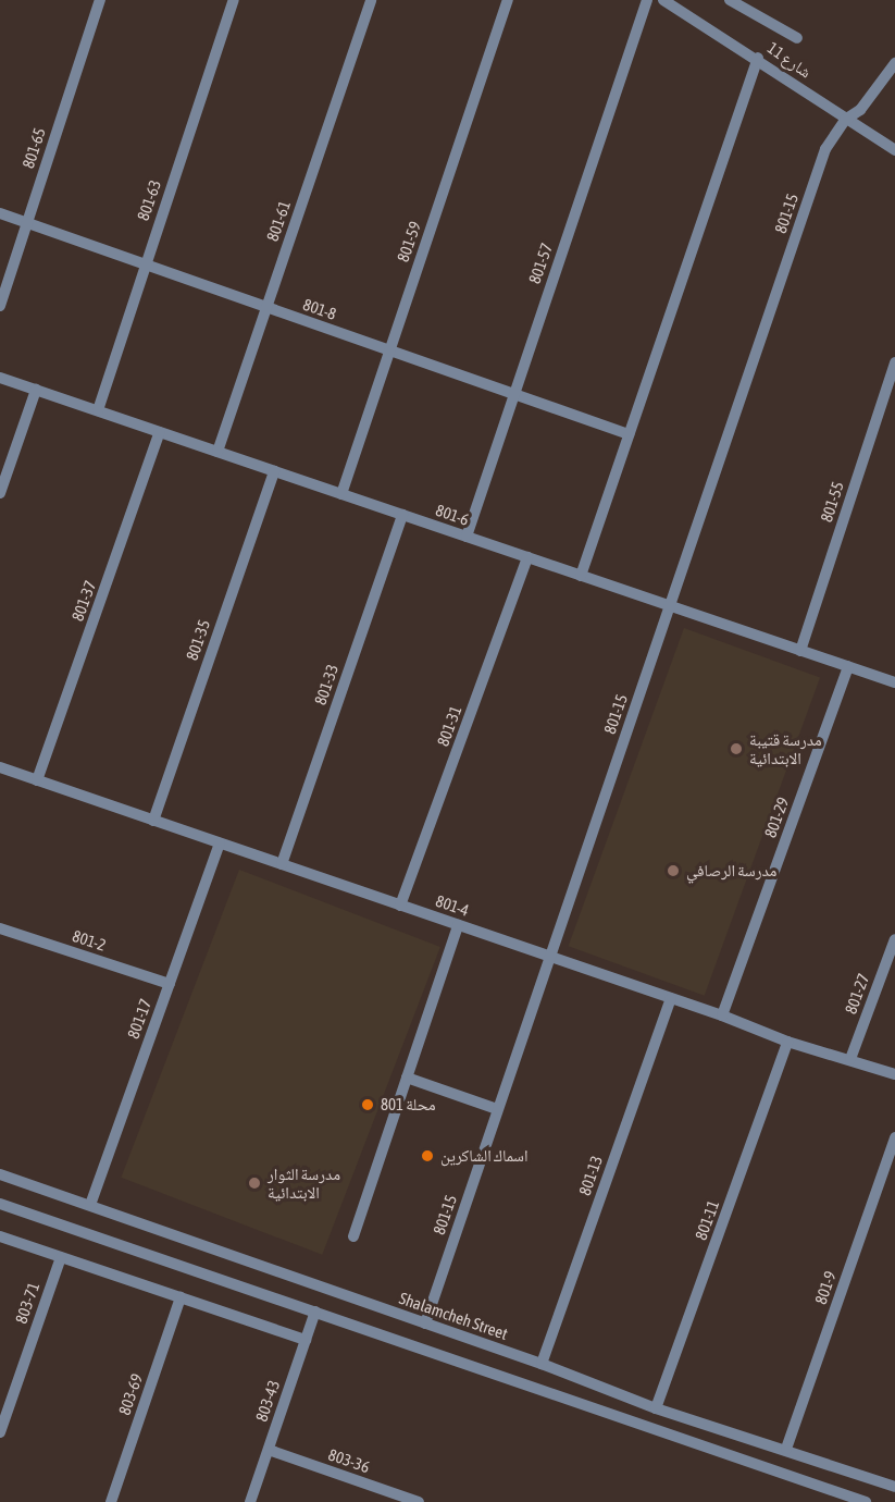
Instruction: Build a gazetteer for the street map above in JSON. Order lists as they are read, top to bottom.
{
  "streets": {
    "street": [
      "شارع 11",
      "801-65",
      "801-63",
      "801-15",
      "801-61",
      "801-59",
      "801-57",
      "801-8",
      "801-55",
      "801-6",
      "801-37",
      "801-35",
      "801-33",
      "801-31",
      "801-29",
      "801-4",
      "801-2",
      "801-27",
      "801-17",
      "801-13",
      "801-11",
      "801-9",
      "803-71",
      "Shalamcheh Street",
      "803-69",
      "803-43",
      "803-36"
    ]
  },
  "crossings": [
    ["شارع 11", "801-15"],
    ["801-65", "801-8"],
    ["801-63", "801-8"],
    ["801-63", "801-6"],
    ["801-15", "801-6"],
    ["801-15", "801-4"],
    ["801-15", "Shalamcheh Street"],
    ["801-61", "801-8"],
    ["801-61", "801-6"],
    ["801-59", "801-8"],
    ["801-59", "801-6"],
    ["801-57", "801-8"],
    ["801-57", "801-6"],
    ["801-55", "801-6"],
    ["801-6", "801-37"],
    ["801-6", "801-35"],
    ["801-6", "801-33"],
    ["801-6", "801-31"],
    ["801-6", "801-29"],
    ["801-37", "801-4"],
    ["801-35", "801-4"],
    ["801-33", "801-4"],
    ["801-31", "801-4"],
    ["801-29", "801-4"],
    ["801-4", "801-27"],
    ["801-4", "801-17"],
    ["801-4", "801-13"],
    ["801-4", "801-11"],
    ["801-2", "801-17"],
    ["801-17", "Shalamcheh Street"],
    ["801-13", "Shalamcheh Street"],
    ["801-11", "Shalamcheh Street"],
    ["801-9", "Shalamcheh Street"],
    ["803-43", "803-36"]
  ],
  "places": [
    "مدرسة قتيبة الابتدائية",
    "مدرسة الرصافي",
    "محلة 801",
    "اسماك الشاكرين",
    "مدرسة الثوار الابتدائية"
  ]
}
